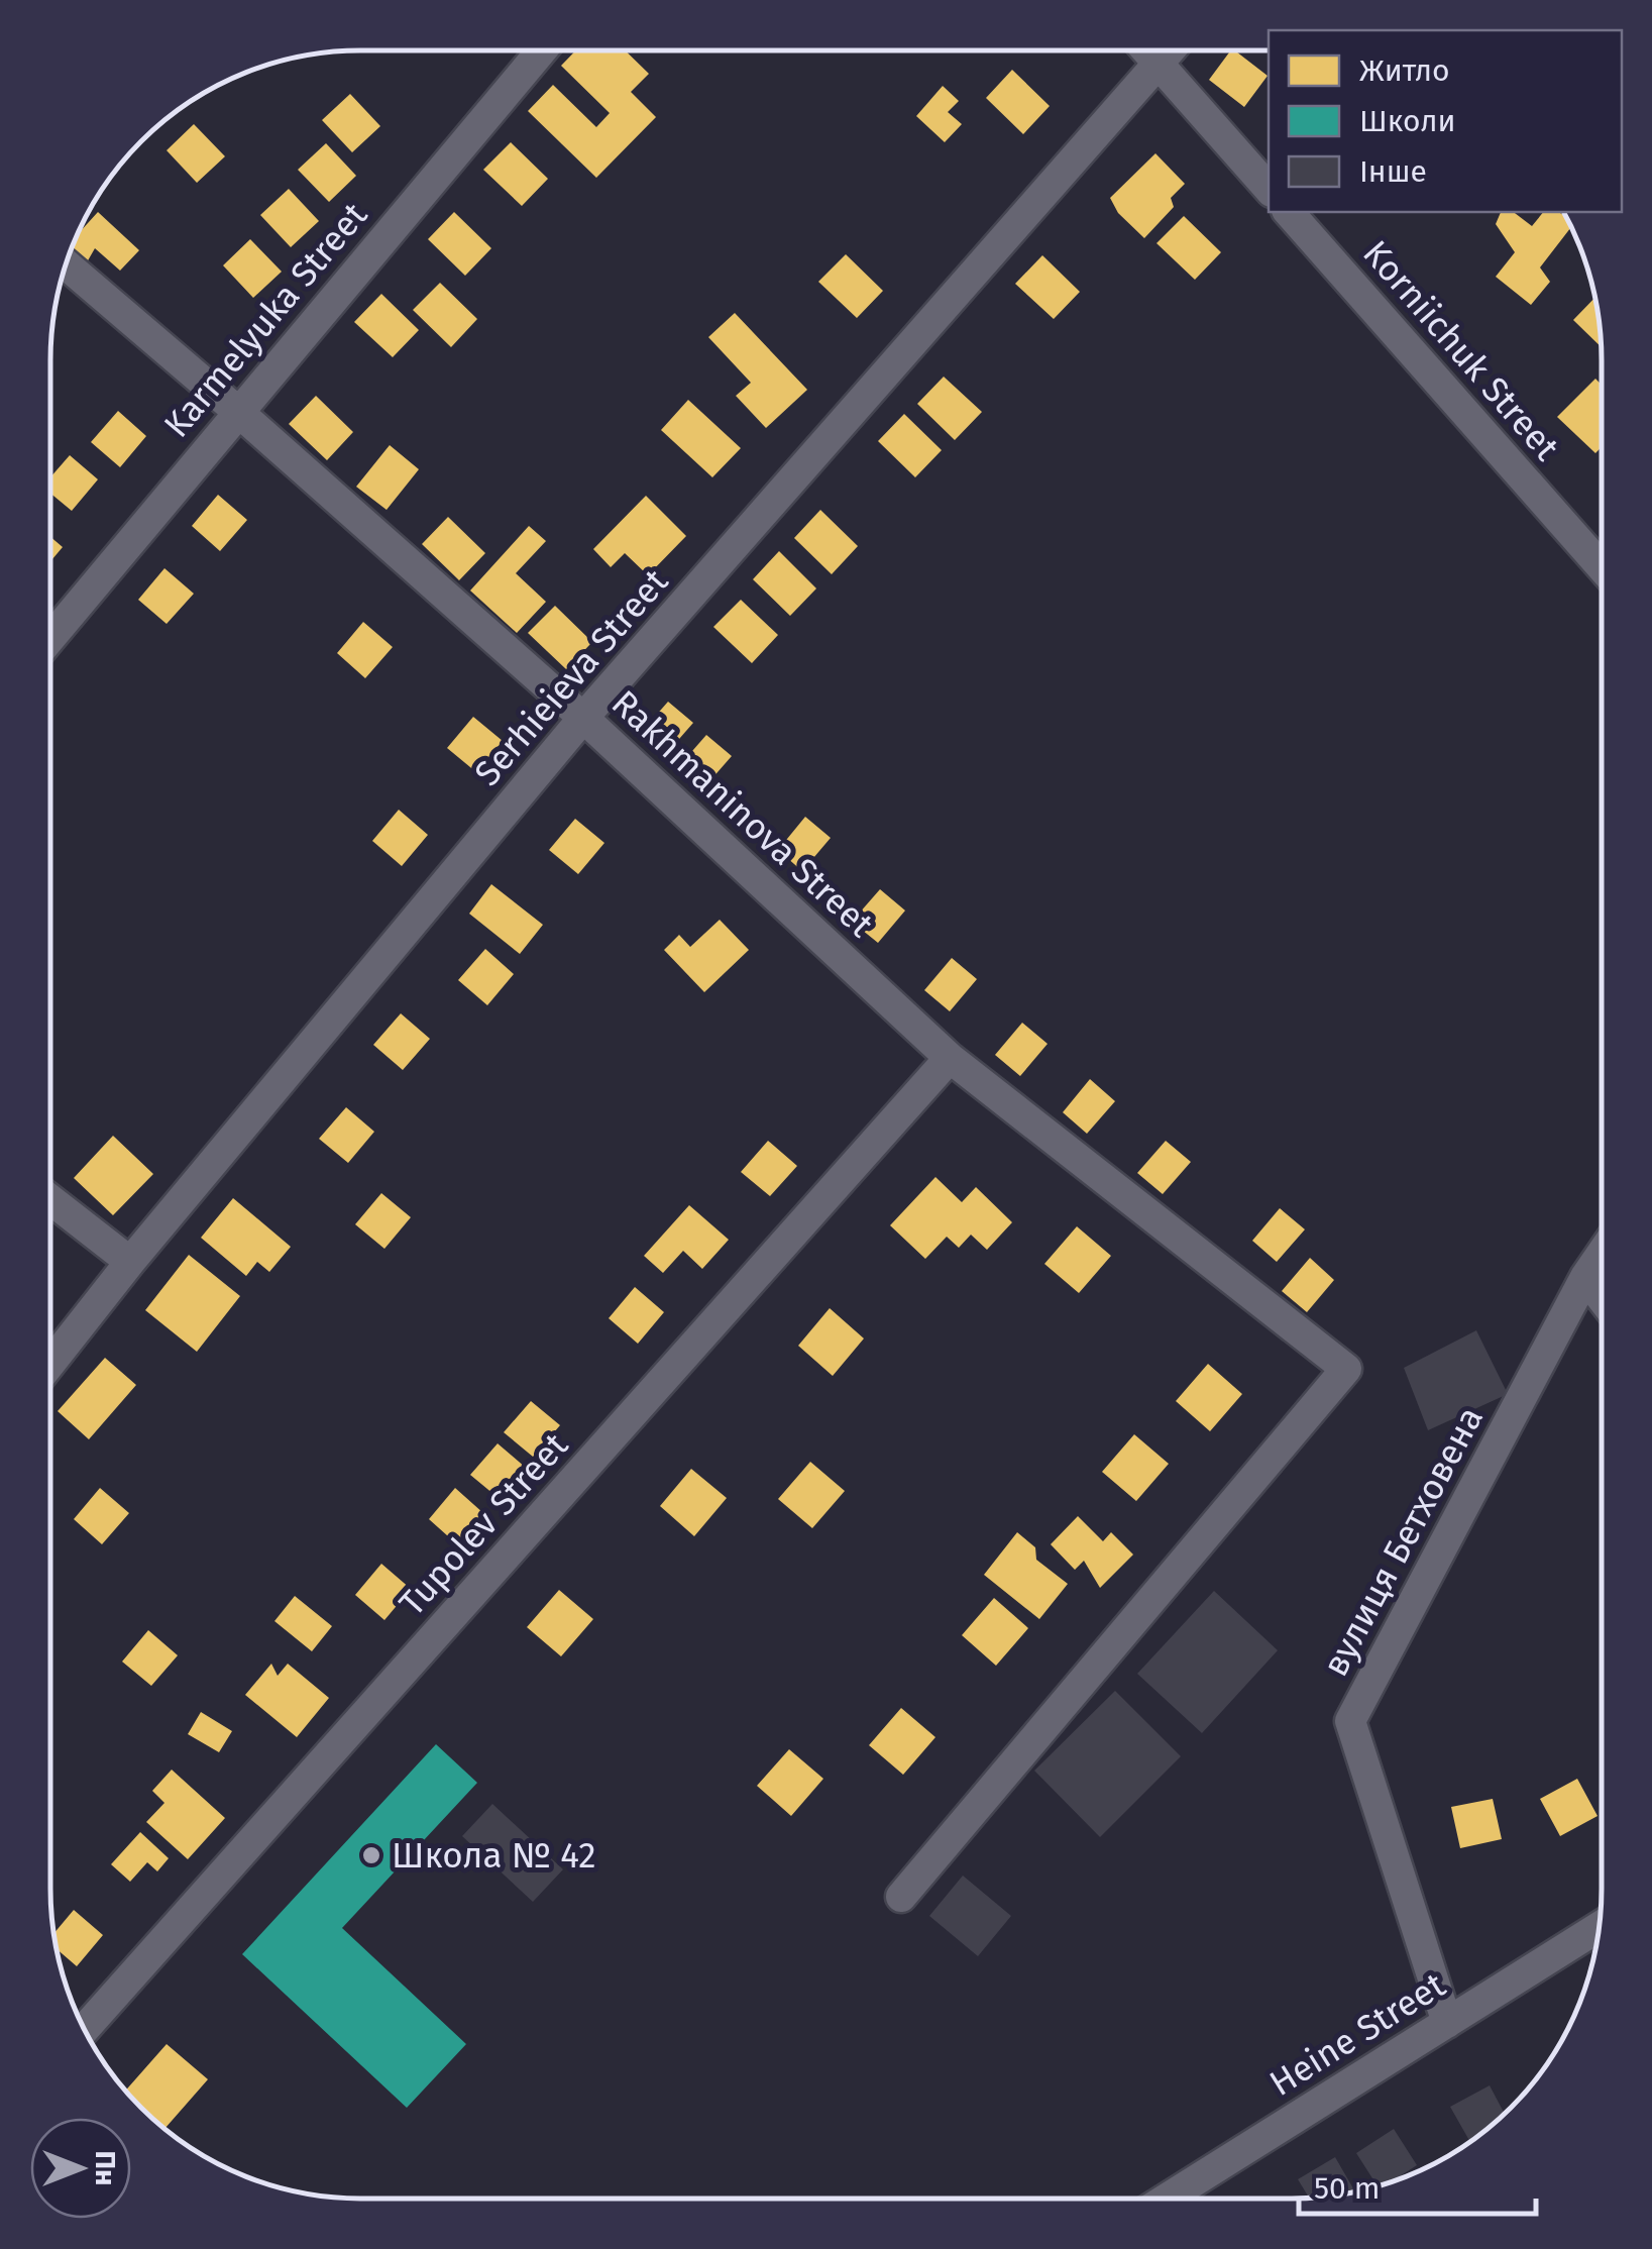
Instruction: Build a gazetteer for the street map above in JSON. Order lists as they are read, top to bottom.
{
  "streets": {
    "street": [
      "Karmelyuka Street",
      "Korniichuk Street",
      "Serhieieva Street",
      "Rakhmaninova Street",
      "Tupolev Street",
      "вулиця Бетховена",
      "Heine Street"
    ]
  },
  "crossings": [
    ["Karmelyuka Street", "Rakhmaninova Street"],
    ["Serhieieva Street", "Rakhmaninova Street"],
    ["Rakhmaninova Street", "Tupolev Street"],
    ["вулиця Бетховена", "Heine Street"]
  ],
  "places": ["Школа № 42"],
  "legend": ["Житло", "Школи", "Інше"],
  "scale_bar": "50 m",
  "north": "right"
}
